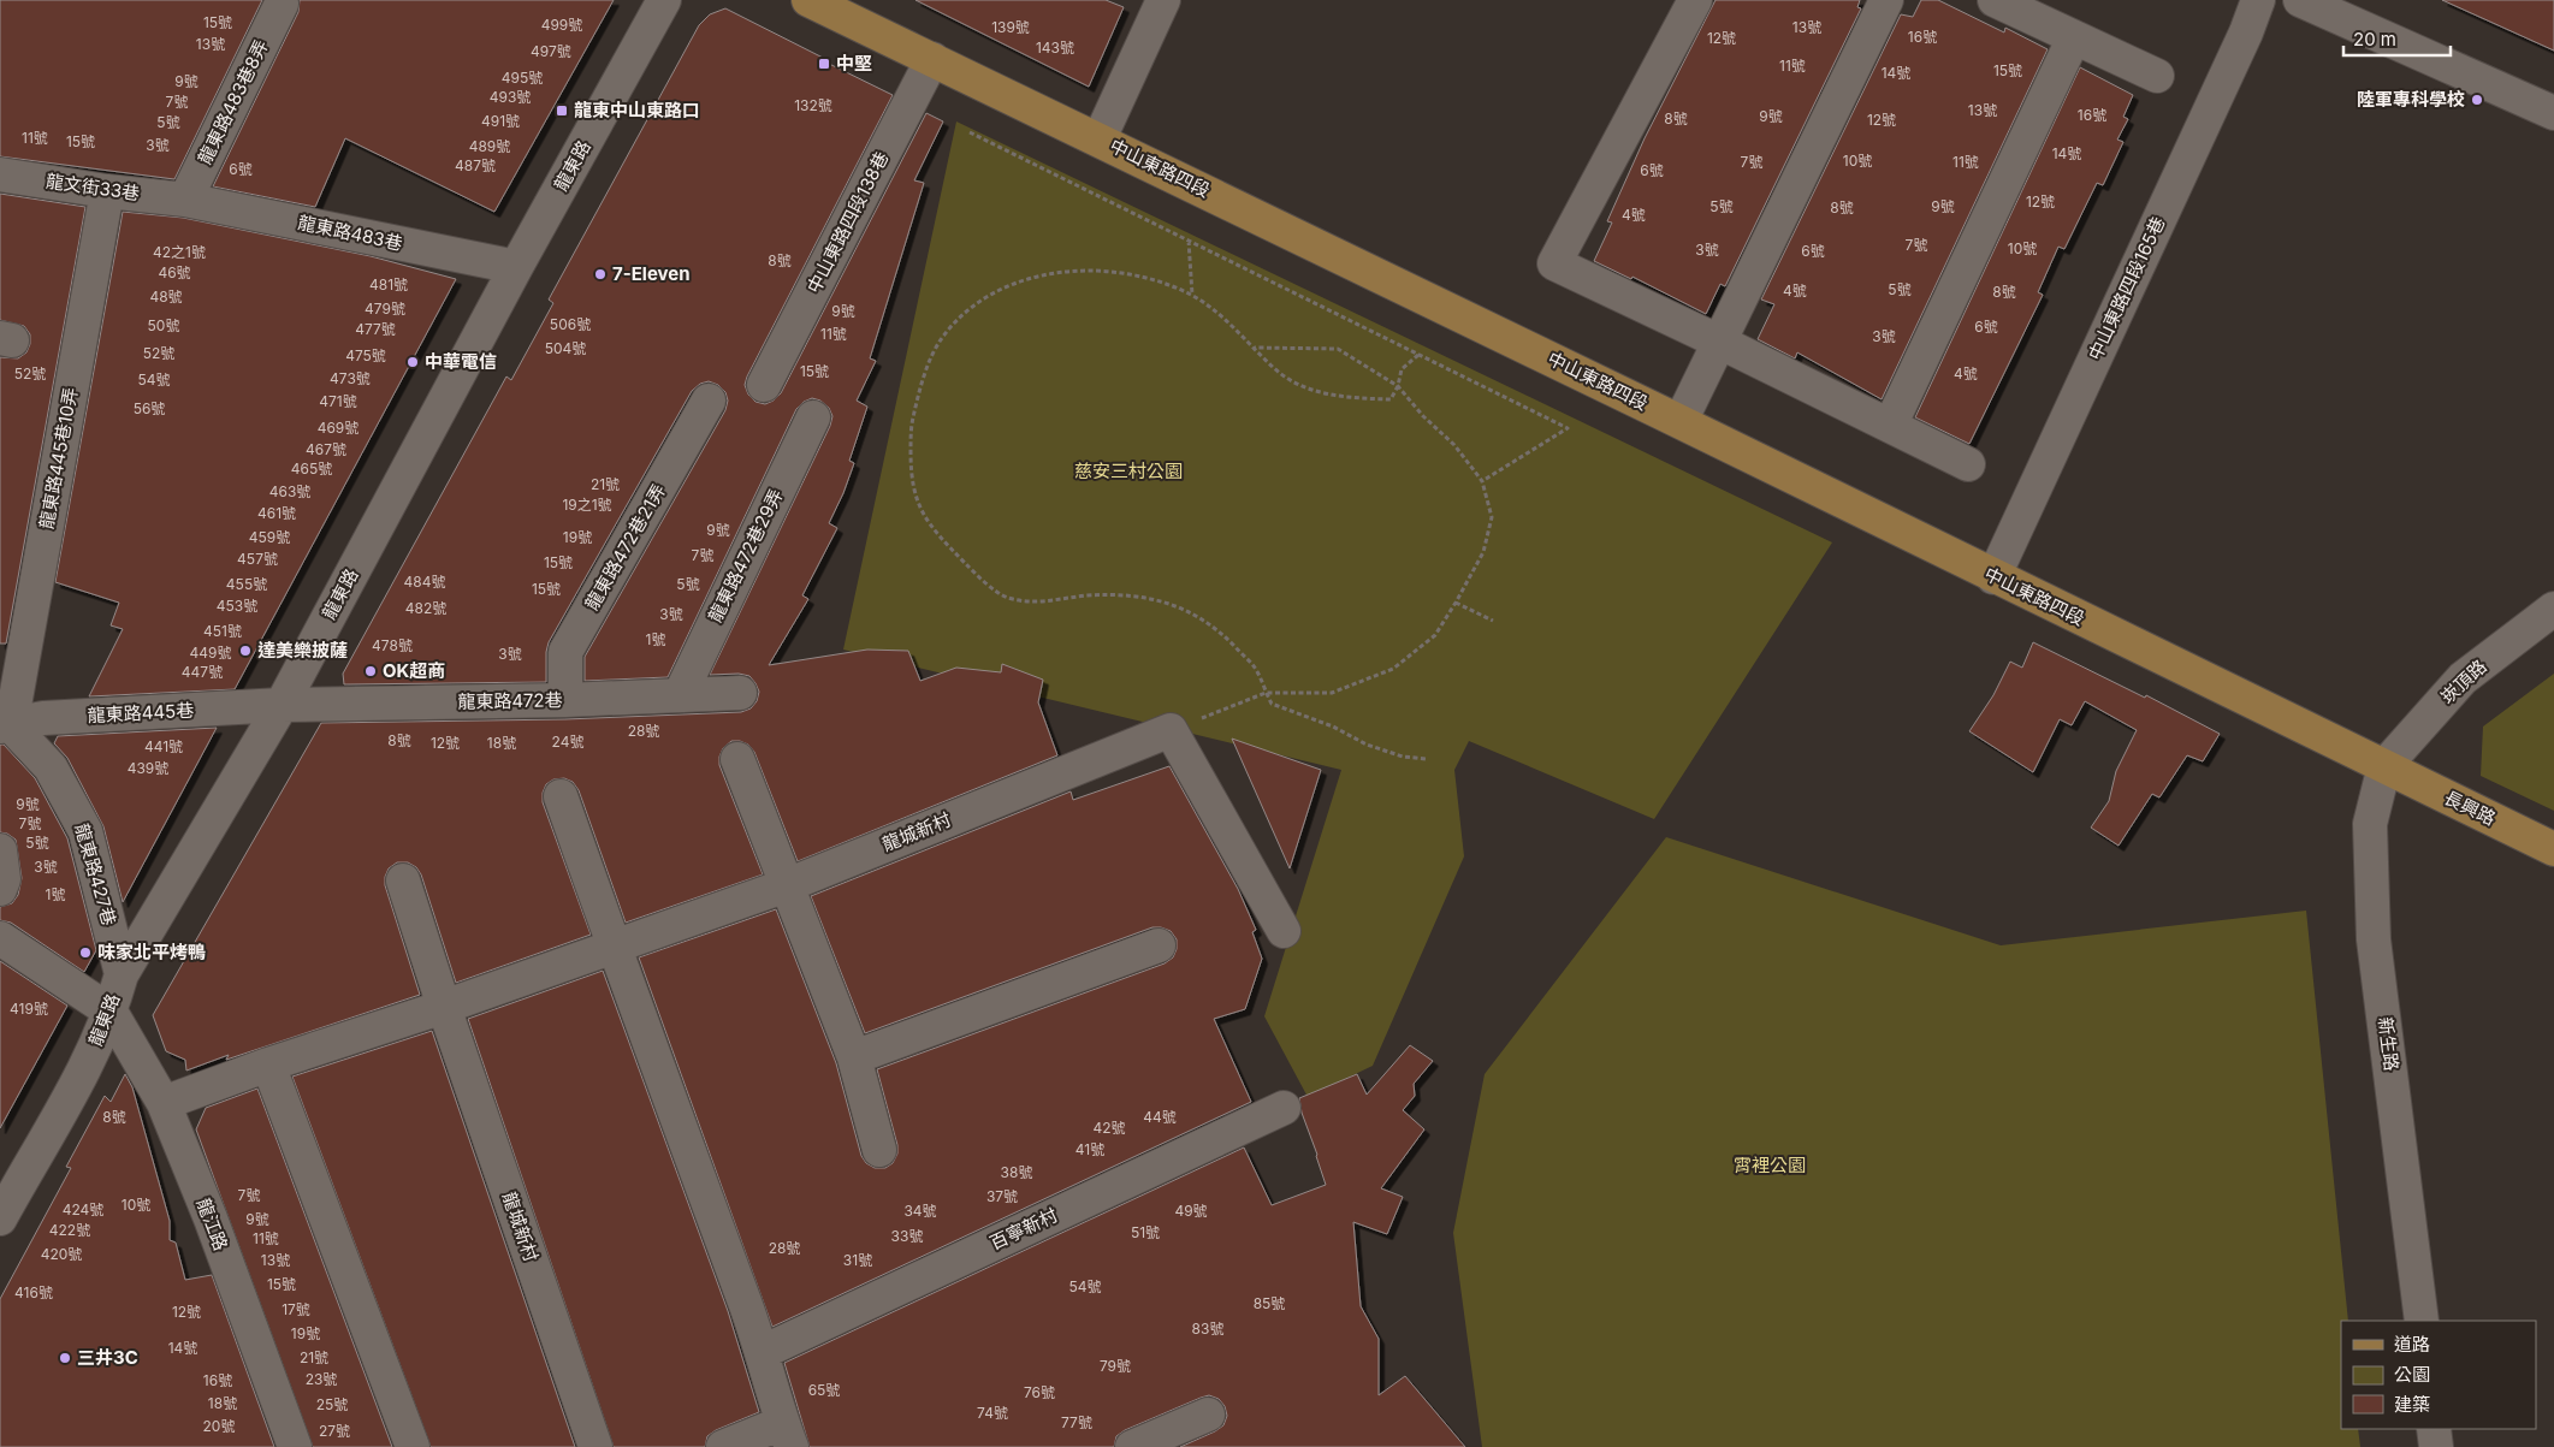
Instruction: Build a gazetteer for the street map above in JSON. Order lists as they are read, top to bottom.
{
  "streets": {
    "main road": ["中山東路四段", "長興路"],
    "street": [
      "龍東路483巷8弄",
      "龍東路",
      "龍文街33巷",
      "中山東路四段138巷",
      "龍東路483巷",
      "中山東路四段165巷",
      "龍東路445巷10弄",
      "龍東路472巷21弄",
      "龍東路472巷29弄",
      "崁頂路",
      "龍東路472巷",
      "龍東路445巷",
      "龍城新村",
      "龍東路427巷",
      "新生路",
      "龍江路",
      "百寧新村"
    ]
  },
  "crossings": [
    ["龍東路483巷8弄", "龍文街33巷"],
    ["龍東路483巷8弄", "龍東路483巷"],
    ["龍東路", "龍東路483巷"],
    ["龍東路", "龍東路472巷"],
    ["龍東路", "龍東路445巷"],
    ["龍東路", "龍東路427巷"],
    ["龍東路", "龍江路"],
    ["中山東路四段", "中山東路四段138巷"],
    ["中山東路四段", "中山東路四段165巷"],
    ["中山東路四段", "崁頂路"],
    ["中山東路四段", "長興路"],
    ["中山東路四段", "新生路"],
    ["龍文街33巷", "龍東路483巷"],
    ["龍文街33巷", "龍東路445巷10弄"],
    ["龍東路445巷10弄", "龍東路445巷"],
    ["龍東路445巷10弄", "龍東路427巷"],
    ["龍東路472巷21弄", "龍東路472巷"],
    ["龍東路472巷29弄", "龍東路472巷"],
    ["崁頂路", "長興路"],
    ["崁頂路", "新生路"],
    ["龍東路472巷", "龍東路445巷"],
    ["龍東路445巷", "龍東路427巷"],
    ["長興路", "新生路"],
    ["龍城新村", "龍江路"]
  ],
  "parks": ["慈安三村公園", "霄裡公園"],
  "places": {
    "transit": ["中堅", "龍東中山東路口"],
    "other": [
      "陸軍專科學校",
      "7-Eleven",
      "中華電信",
      "達美樂披薩",
      "OK超商",
      "味家北平烤鴨",
      "三井3C"
    ]
  },
  "house_numbers": [
    "15號",
    "499號",
    "139號",
    "13號",
    "16號",
    "12號",
    "13號",
    "143號",
    "497號",
    "11號",
    "15號",
    "14號",
    "495號",
    "9號",
    "493號",
    "7號",
    "132號",
    "13號",
    "16號",
    "9號",
    "8號",
    "12號",
    "491號",
    "5號",
    "11號",
    "15號",
    "3號",
    "489號",
    "14號",
    "10號",
    "7號",
    "11號",
    "487號",
    "6號",
    "6號",
    "12號",
    "5號",
    "9號",
    "8號",
    "4號",
    "7號",
    "10號",
    "3號",
    "6號",
    "42之1號",
    "8號",
    "46號",
    "481號",
    "5號",
    "4號",
    "8號",
    "48號",
    "479號",
    "9號",
    "506號",
    "50號",
    "6號",
    "477號",
    "11號",
    "3號",
    "504號",
    "52號",
    "475號",
    "15號",
    "52號",
    "4號",
    "473號",
    "54號",
    "471號",
    "56號",
    "469號",
    "467號",
    "465號",
    "21號",
    "463號",
    "19之1號",
    "461號",
    "9號",
    "459號",
    "19號",
    "7號",
    "457號",
    "15號",
    "484號",
    "455號",
    "5號",
    "15號",
    "453號",
    "482號",
    "3號",
    "451號",
    "1號",
    "478號",
    "449號",
    "3號",
    "447號",
    "28號",
    "8號",
    "24號",
    "12號",
    "18號",
    "441號",
    "439號",
    "9號",
    "7號",
    "5號",
    "3號",
    "1號",
    "419號",
    "8號",
    "44號",
    "42號",
    "41號",
    "38號",
    "7號",
    "37號",
    "10號",
    "424號",
    "34號",
    "49號",
    "9號",
    "422號",
    "51號",
    "33號",
    "11號",
    "28號",
    "420號",
    "13號",
    "31號",
    "15號",
    "54號",
    "416號",
    "85號",
    "17號",
    "12號",
    "83號",
    "19號",
    "14號",
    "21號",
    "79號",
    "23號",
    "16號",
    "65號",
    "76號",
    "18號",
    "25號",
    "74號",
    "77號",
    "20號",
    "27號"
  ],
  "legend": ["道路", "公園", "建築"],
  "scale_bar": "20 m"
}
